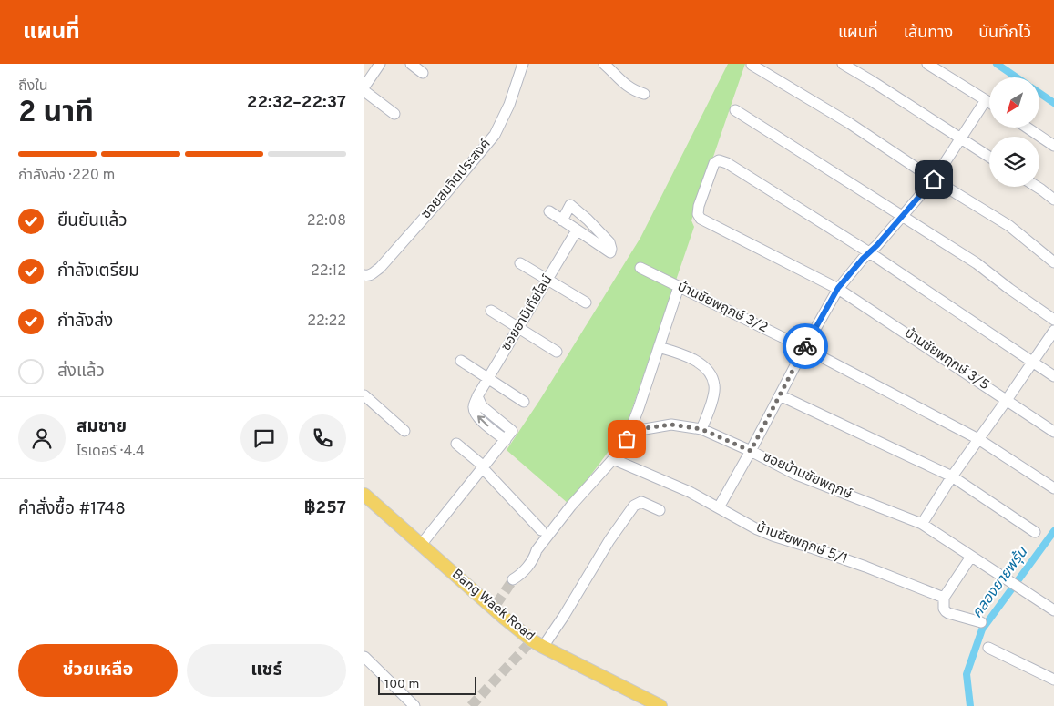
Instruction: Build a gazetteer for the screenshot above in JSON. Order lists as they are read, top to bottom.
{
  "streets": {
    "main road": ["Bang Waek Road"],
    "street": [
      "ซอยสมจิตประสงค์",
      "บ้านชัยพฤกษ์ 3/2",
      "ซอยฮาบิเทียไลน์",
      "บ้านชัยพฤกษ์ 3/5",
      "ซอยบ้านชัยพฤกษ์",
      "บ้านชัยพฤกษ์ 5/1"
    ]
  },
  "crossings": [
    ["ซอยบ้านชัยพฤกษ์", "บ้านชัยพฤกษ์ 5/1"]
  ],
  "water": ["คลองยายพรุ้น"],
  "scale_bar": "100 m",
  "north": "bottom left",
  "page": {
    "header": "แผนที่",
    "nav": ["แผนที่", "เส้นทาง", "บันทึกไว้"],
    "heading": ["2 นาที", "ถึงใน", "22:32–22:37"],
    "panel": [
      "สมชาย",
      "ไรเดอร์ · 4.4",
      "คำสั่งซื้อ #1748",
      "฿257"
    ],
    "bar": "กำลังส่ง · 220 m",
    "list": [
      ["ยืนยันแล้ว", "22:08"],
      ["กำลังเตรียม", "22:12"],
      ["กำลังส่ง", "22:22"],
      "ส่งแล้ว"
    ],
    "buttons": ["ช่วยเหลือ", "แชร์"],
    "scale": "100 m"
  }
}
